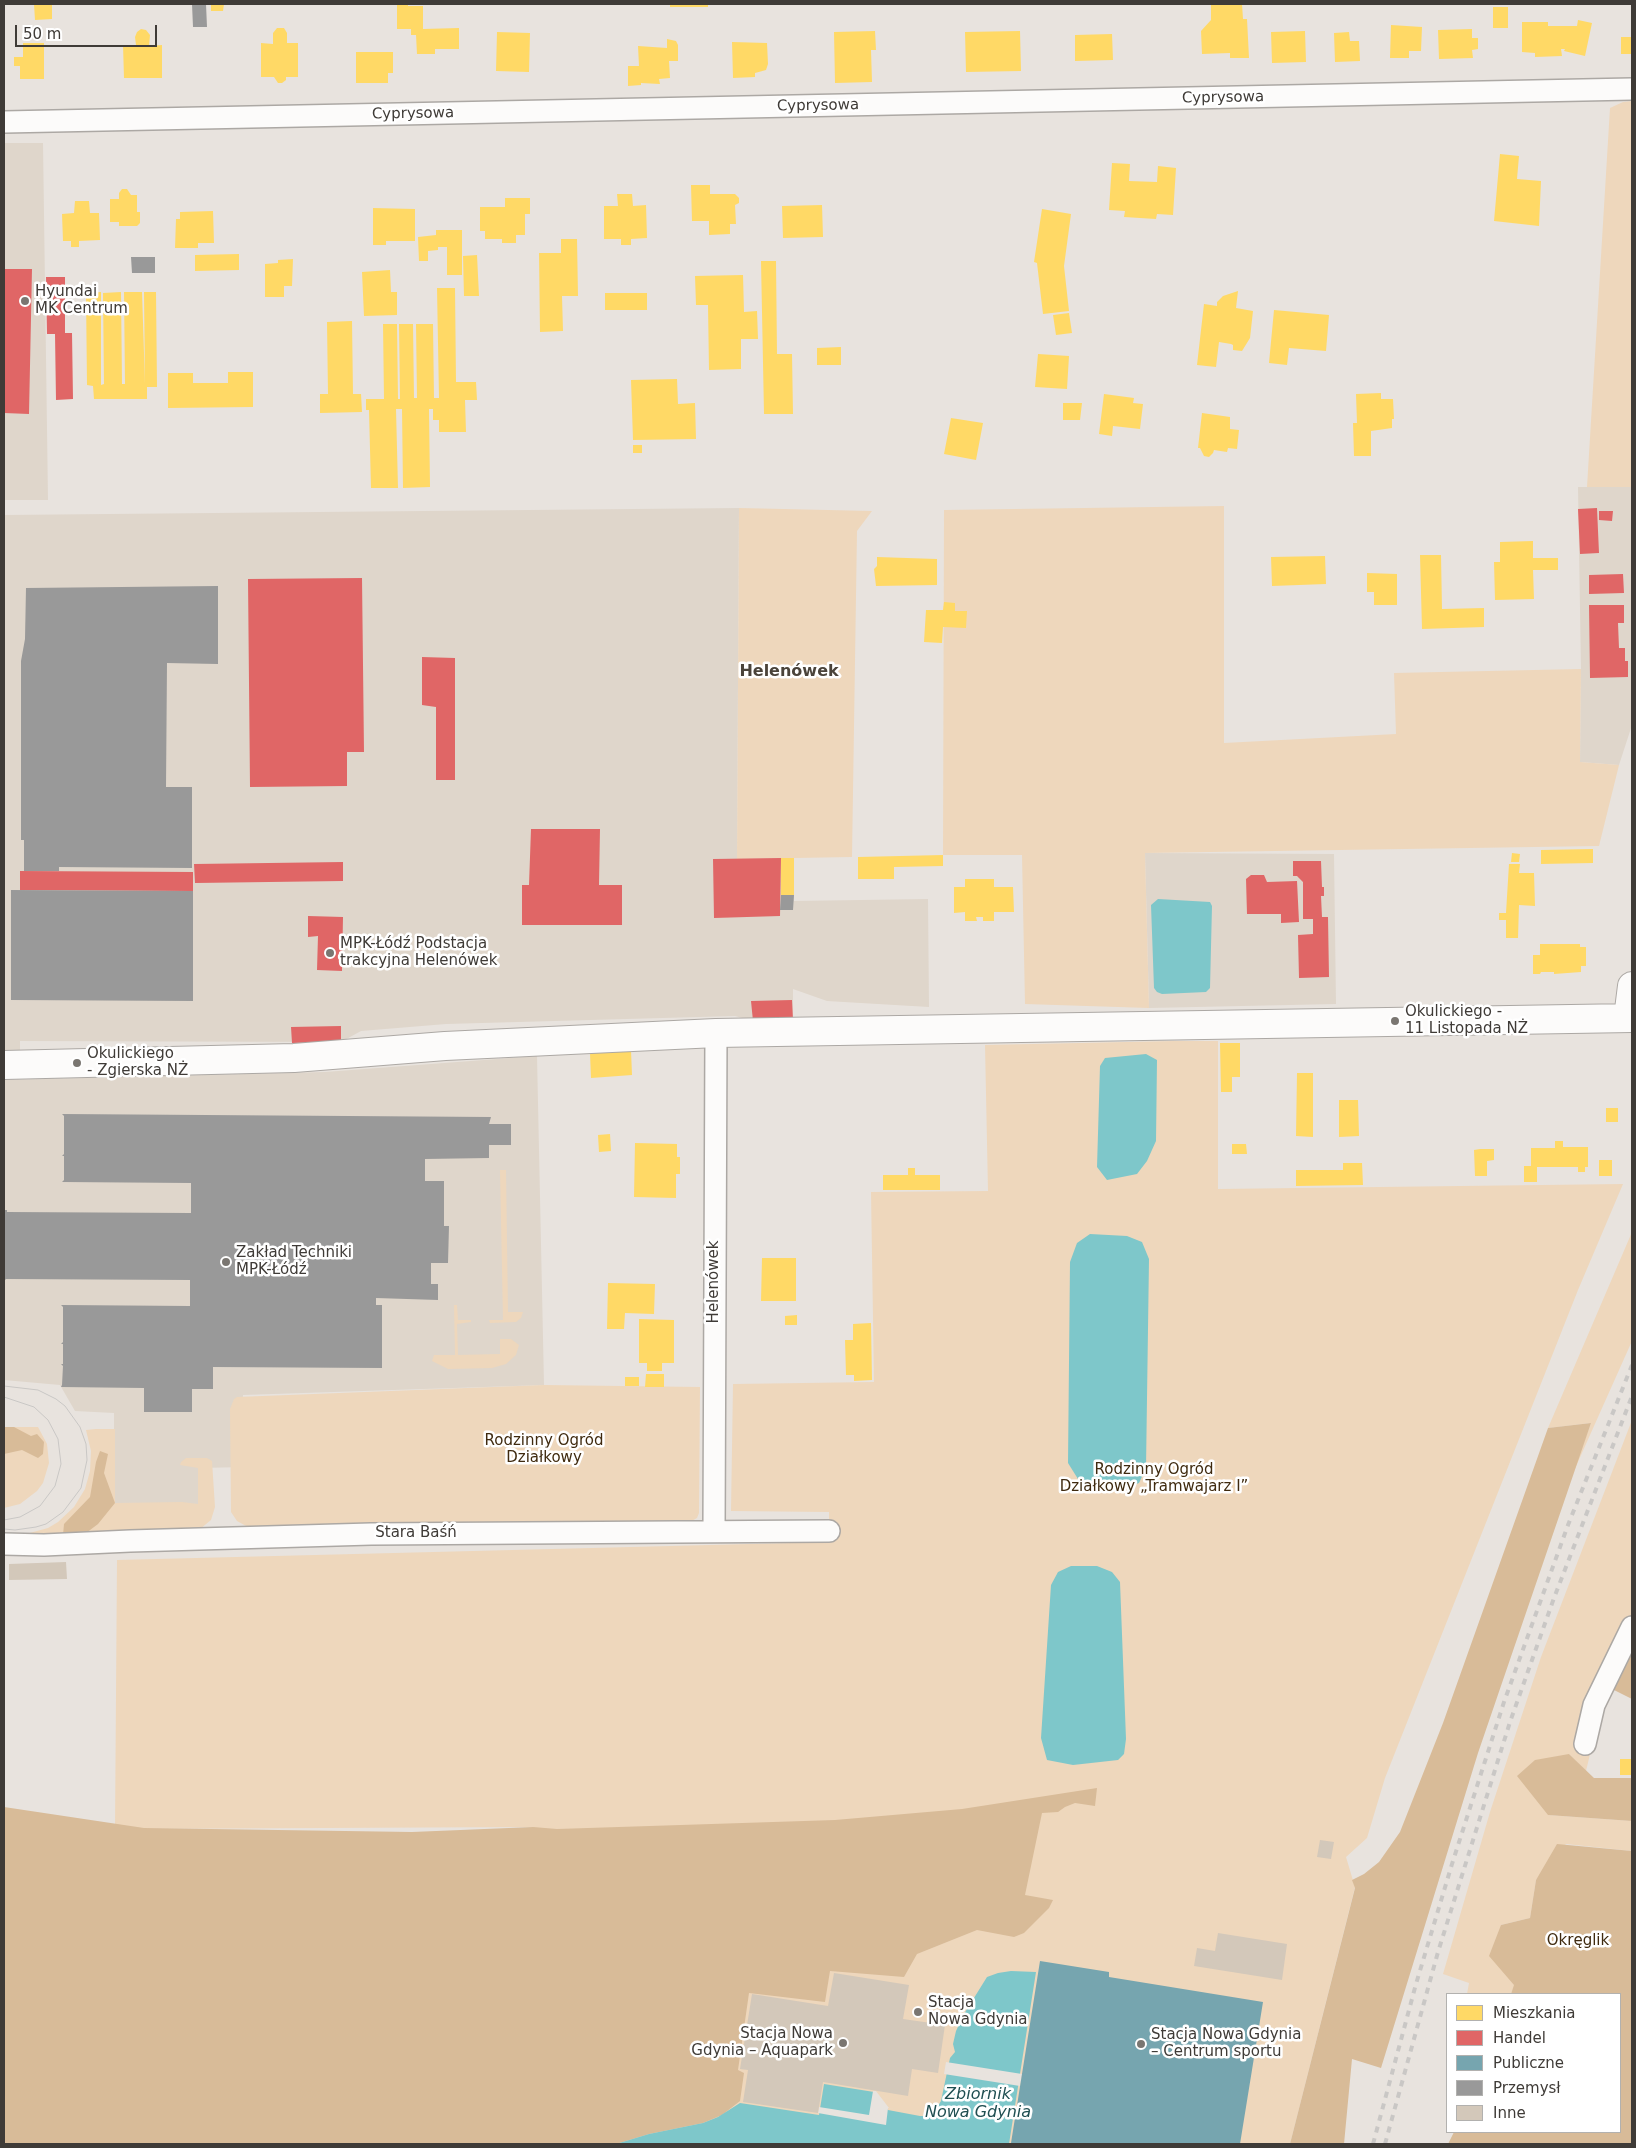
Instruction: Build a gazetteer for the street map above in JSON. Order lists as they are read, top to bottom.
{
  "streets": {
    "street": ["Cyprysowa", "Helenówek", "Stara Baśń"]
  },
  "crossings": [
    ["Helenówek", "Stara Baśń"]
  ],
  "districts": ["Helenówek"],
  "water": ["Zbiornik Nowa Gdynia"],
  "parks": ["Rodzinny Ogród Działkowy", "Rodzinny Ogród Działkowy „Tramwajarz I”", "Okręglik"],
  "places": [
    "Hyundai MK Centrum",
    "MPK-Łódź Podstacja trakcyjna Helenówek",
    "Okulickiego - 11 Listopada NŻ",
    "Okulickiego - Zgierska NŻ",
    "Zakład Techniki MPK-Łódź",
    "Stacja Nowa Gdynia",
    "Stacja Nowa Gdynia – Aquapark",
    "Stacja Nowa Gdynia – Centrum sportu"
  ],
  "legend": [
    "Mieszkania",
    "Handel",
    "Publiczne",
    "Przemysł",
    "Inne"
  ],
  "scale_bar": "50 m"
}
